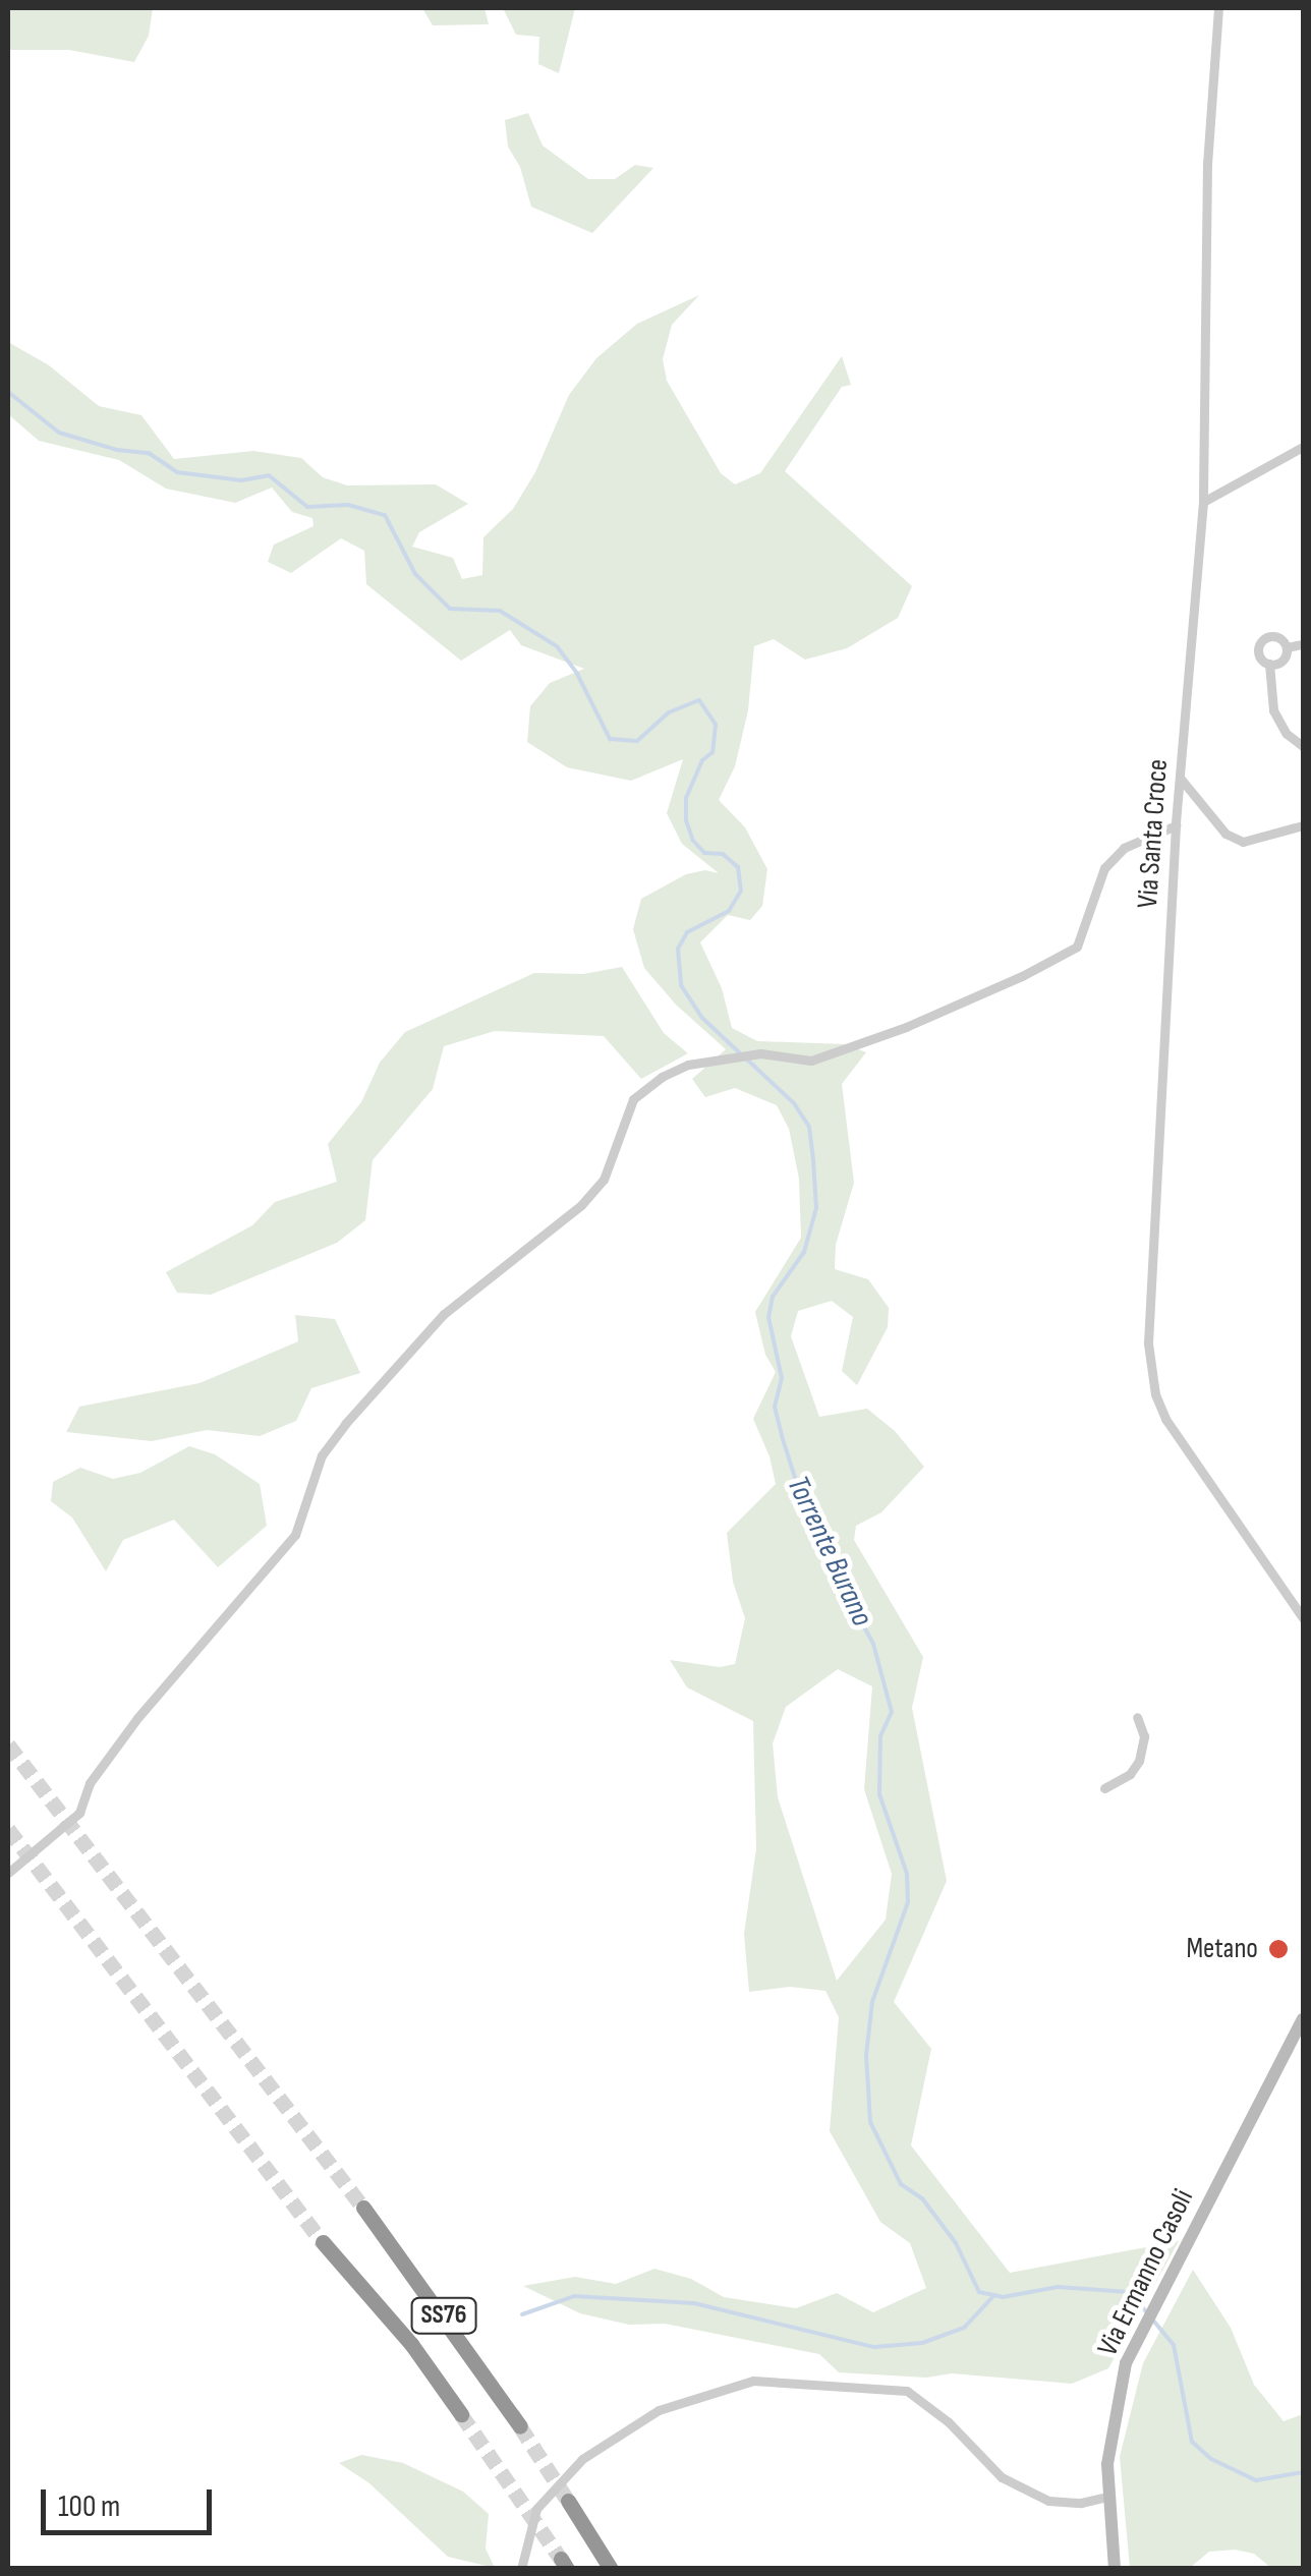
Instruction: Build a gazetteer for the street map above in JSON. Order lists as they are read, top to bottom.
{
  "streets": {
    "highway": ["SS76"],
    "main road": ["Via Ermanno Casoli"],
    "street": ["Via Santa Croce"]
  },
  "water": ["Torrente Burano"],
  "places": ["Metano"],
  "scale_bar": "100 m"
}
